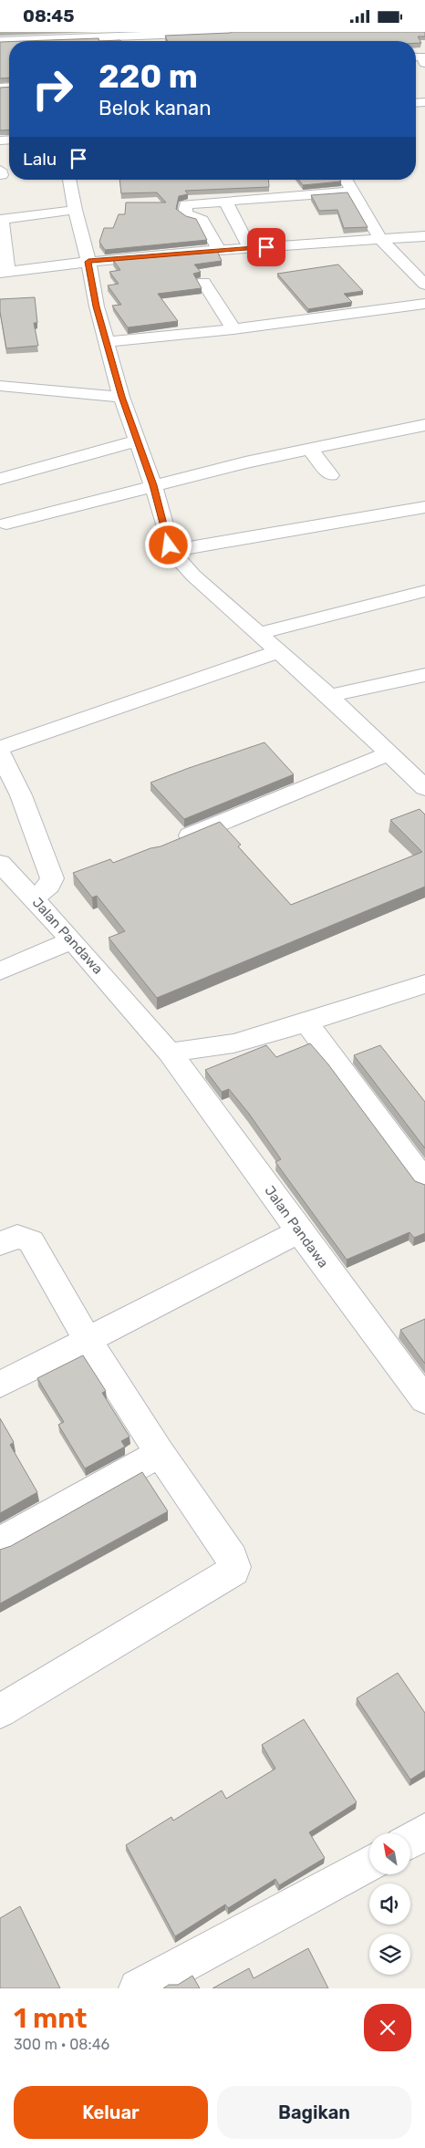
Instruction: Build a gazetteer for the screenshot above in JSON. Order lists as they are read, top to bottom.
{
  "streets": {
    "street": ["Jalan Pandawa"]
  },
  "north": "top left",
  "page": {
    "status": "08:45",
    "turn": ["220 m", "Belok kanan"],
    "then": "Lalu",
    "heading": ["1 mnt", "300 m · 08:46"],
    "buttons": ["Keluar", "Bagikan"]
  }
}
